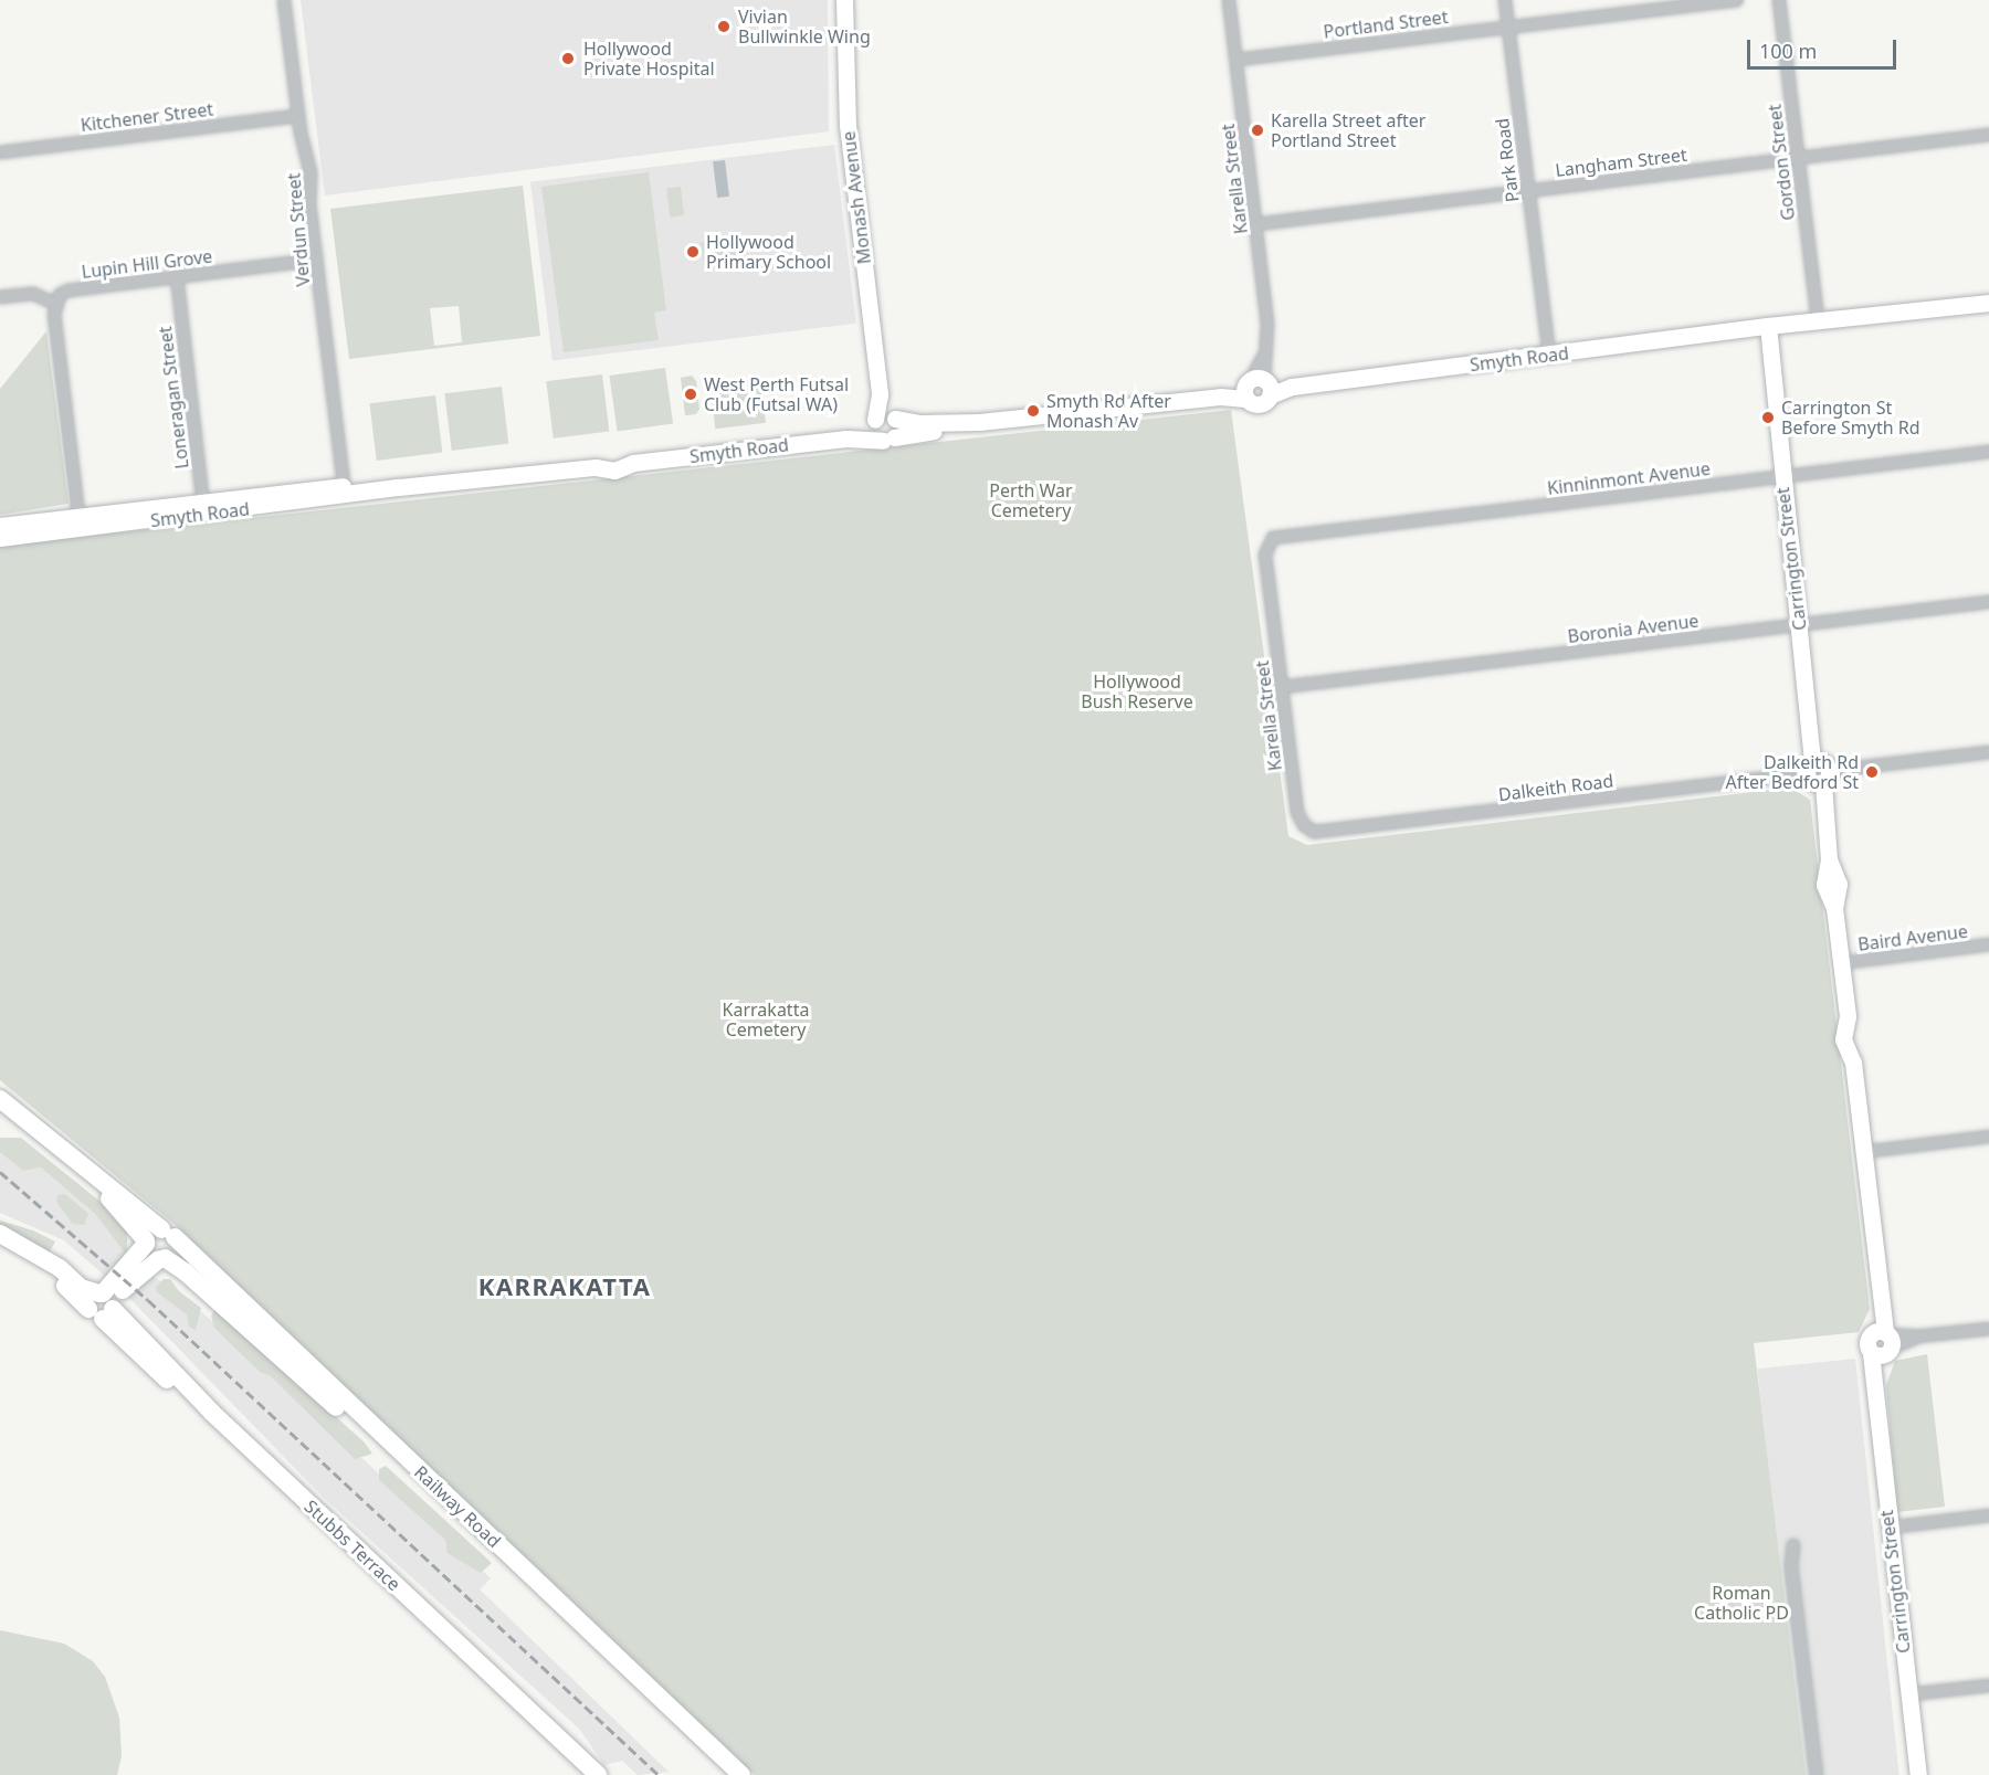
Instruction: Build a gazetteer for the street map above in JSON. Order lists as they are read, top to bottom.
{
  "streets": {
    "main road": ["Railway Road", "Stubbs Terrace"],
    "street": [
      "Portland Street",
      "Kitchener Street",
      "Park Road",
      "Langham Street",
      "Gordon Street",
      "Karella Street",
      "Monash Avenue",
      "Verdun Street",
      "Lupin Hill Grove",
      "Smyth Road",
      "Loneragan Street",
      "Kinninmont Avenue",
      "Carrington Street",
      "Boronia Avenue",
      "Dalkeith Road",
      "Baird Avenue"
    ]
  },
  "crossings": [
    ["Portland Street", "Park Road"],
    ["Portland Street", "Karella Street"],
    ["Kitchener Street", "Verdun Street"],
    ["Park Road", "Langham Street"],
    ["Park Road", "Smyth Road"],
    ["Langham Street", "Gordon Street"],
    ["Langham Street", "Karella Street"],
    ["Gordon Street", "Smyth Road"],
    ["Karella Street", "Smyth Road"],
    ["Karella Street", "Kinninmont Avenue"],
    ["Karella Street", "Boronia Avenue"],
    ["Karella Street", "Dalkeith Road"],
    ["Monash Avenue", "Smyth Road"],
    ["Verdun Street", "Lupin Hill Grove"],
    ["Verdun Street", "Smyth Road"],
    ["Lupin Hill Grove", "Loneragan Street"],
    ["Smyth Road", "Loneragan Street"],
    ["Smyth Road", "Carrington Street"],
    ["Kinninmont Avenue", "Carrington Street"],
    ["Carrington Street", "Boronia Avenue"],
    ["Carrington Street", "Dalkeith Road"],
    ["Carrington Street", "Baird Avenue"]
  ],
  "districts": ["KARRAKATTA"],
  "parks": [
    "Perth War Cemetery",
    "Hollywood Bush Reserve",
    "Karrakatta Cemetery",
    "Roman Catholic PD"
  ],
  "places": [
    "Vivian Bullwinkle Wing",
    "Hollywood Private Hospital",
    "Karella Street after Portland Street",
    "Hollywood Primary School",
    "West Perth Futsal Club (Futsal WA)",
    "Smyth Rd After Monash Av",
    "Carrington St Before Smyth Rd",
    "Dalkeith Rd After Bedford St"
  ],
  "scale_bar": "100 m"
}
